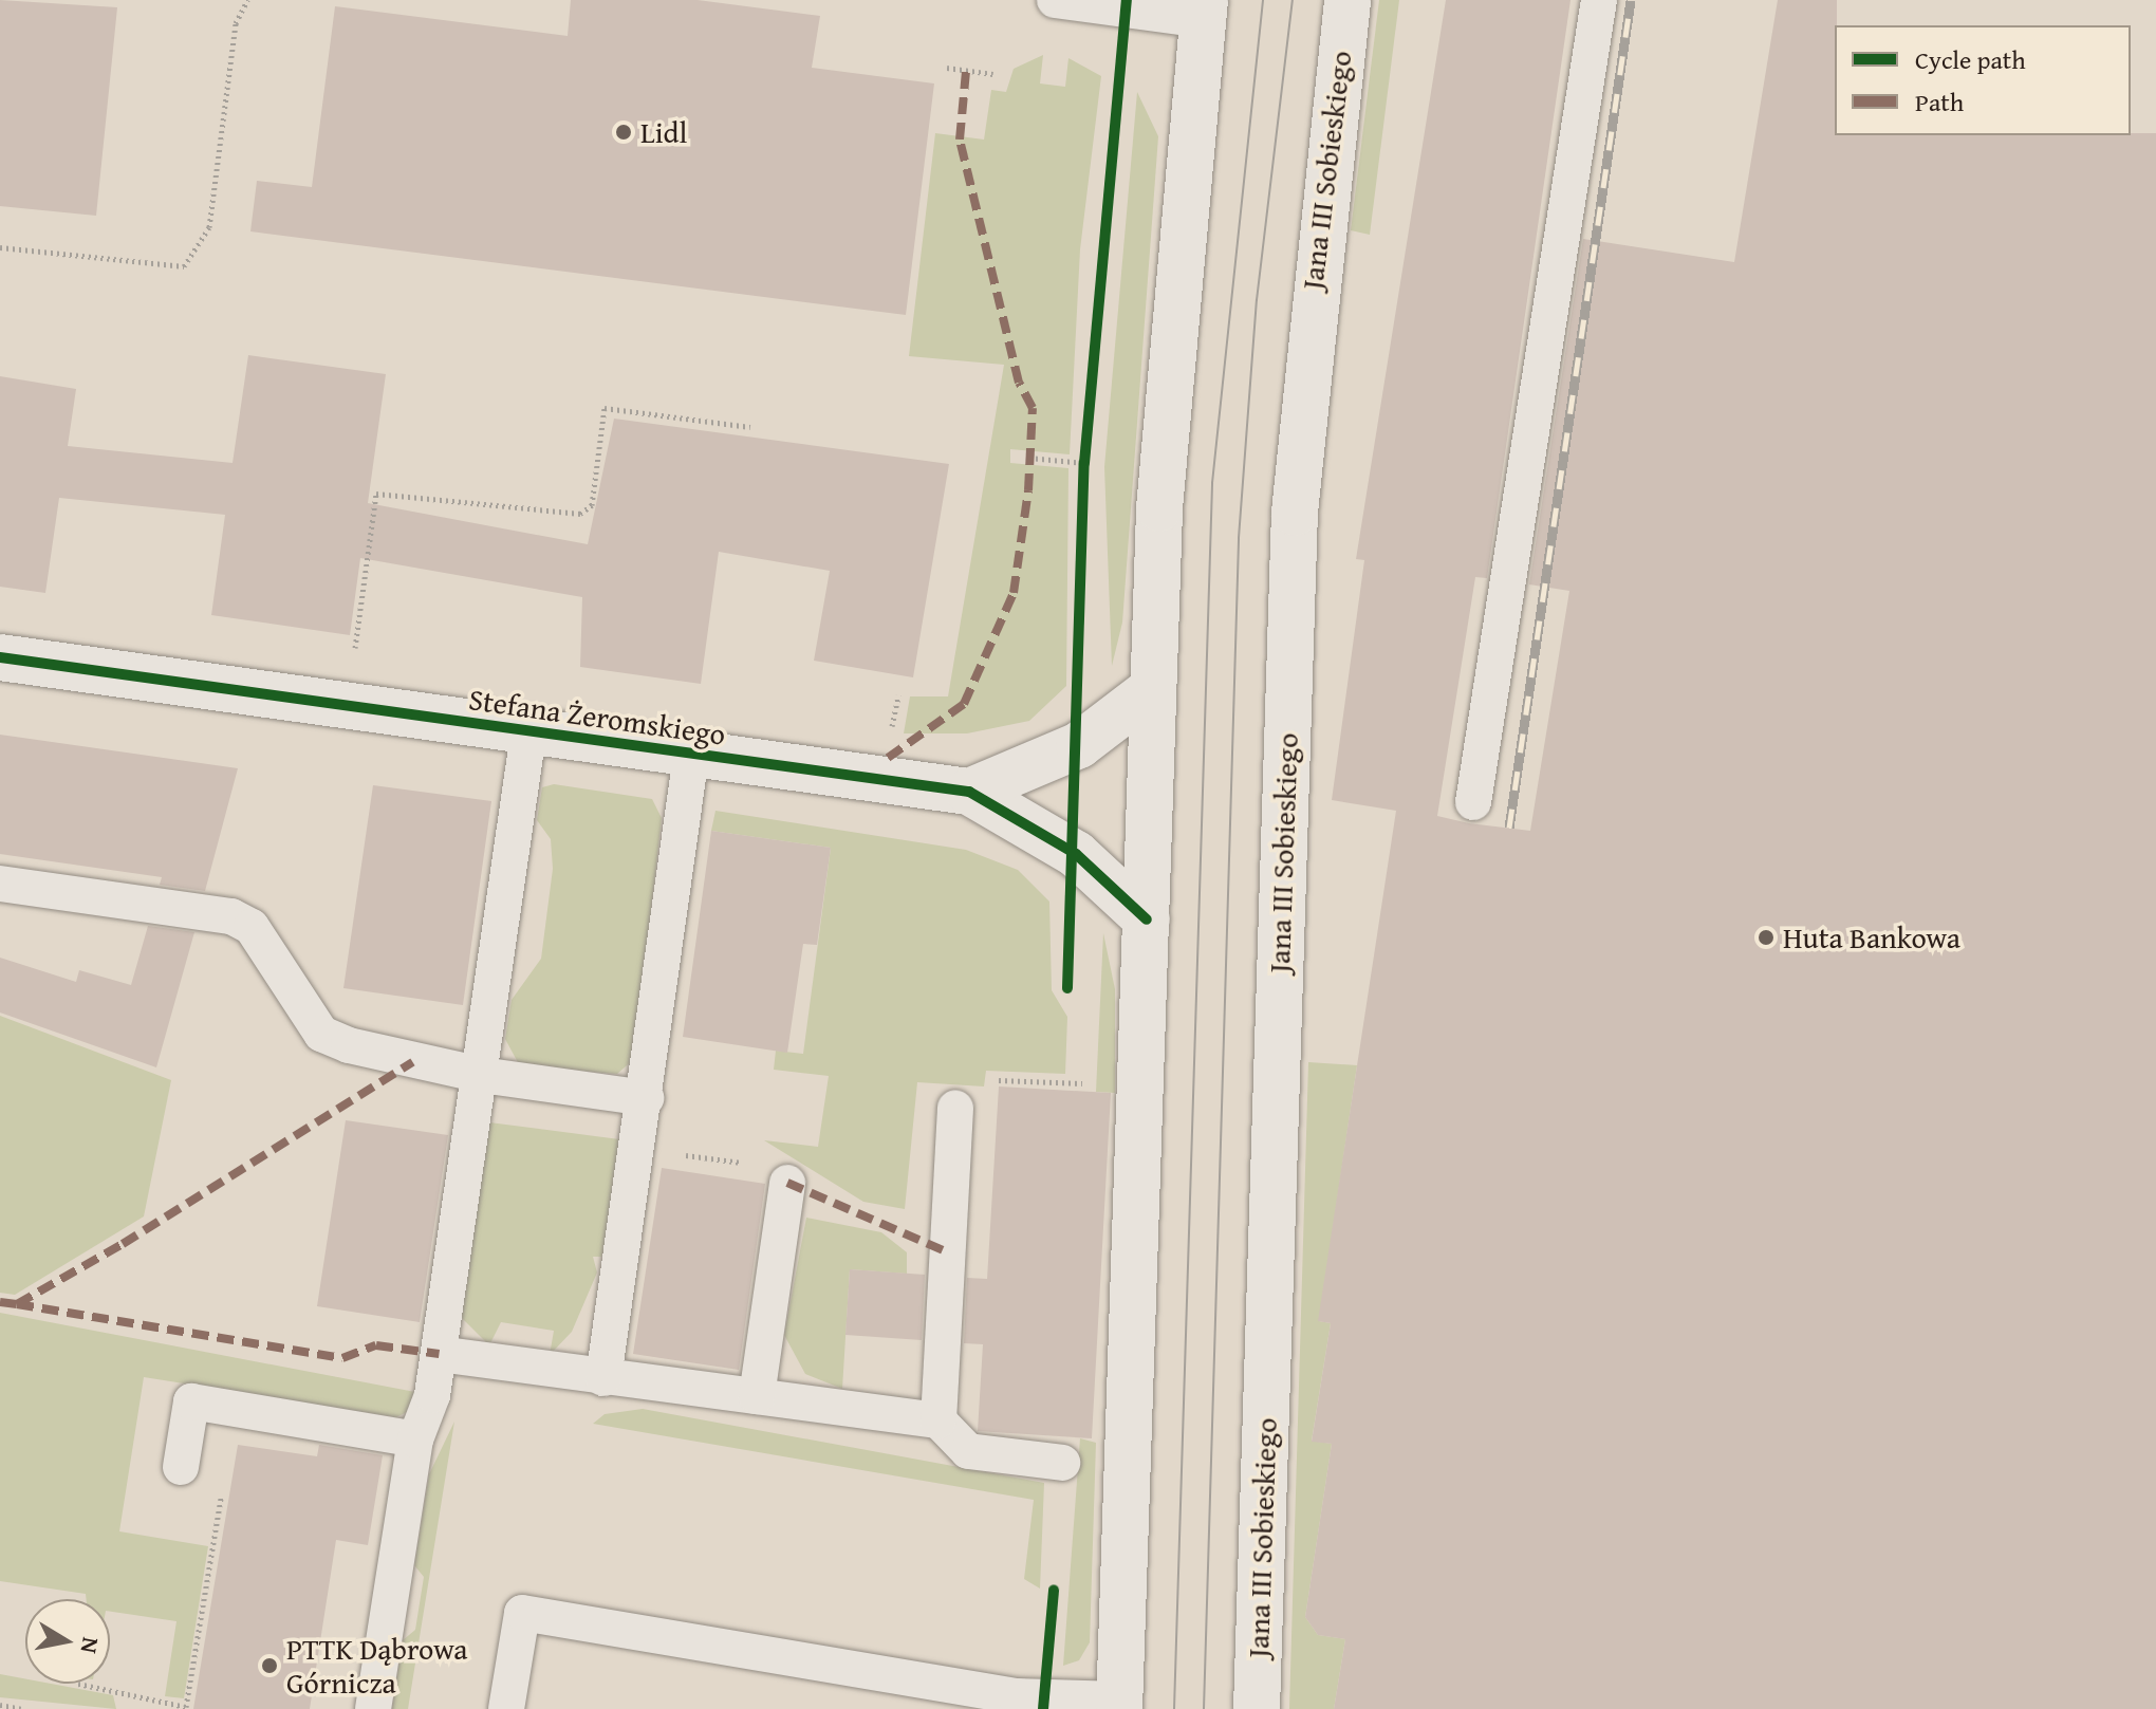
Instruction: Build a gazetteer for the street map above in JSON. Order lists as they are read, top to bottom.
{
  "streets": {
    "main road": ["Jana III Sobieskiego", "Stefana Żeromskiego"]
  },
  "places": ["Lidl", "Huta Bankowa", "PTTK Dąbrowa Górnicza"],
  "legend": ["Cycle path", "Path"],
  "north": "right"
}
